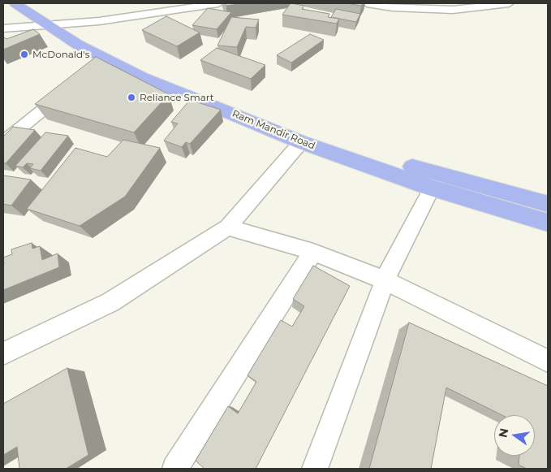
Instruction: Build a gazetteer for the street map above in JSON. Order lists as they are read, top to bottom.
{
  "streets": {
    "main road": ["Ram Mandir Road"]
  },
  "places": ["McDonald's", "Reliance Smart"],
  "north": "left"
}
